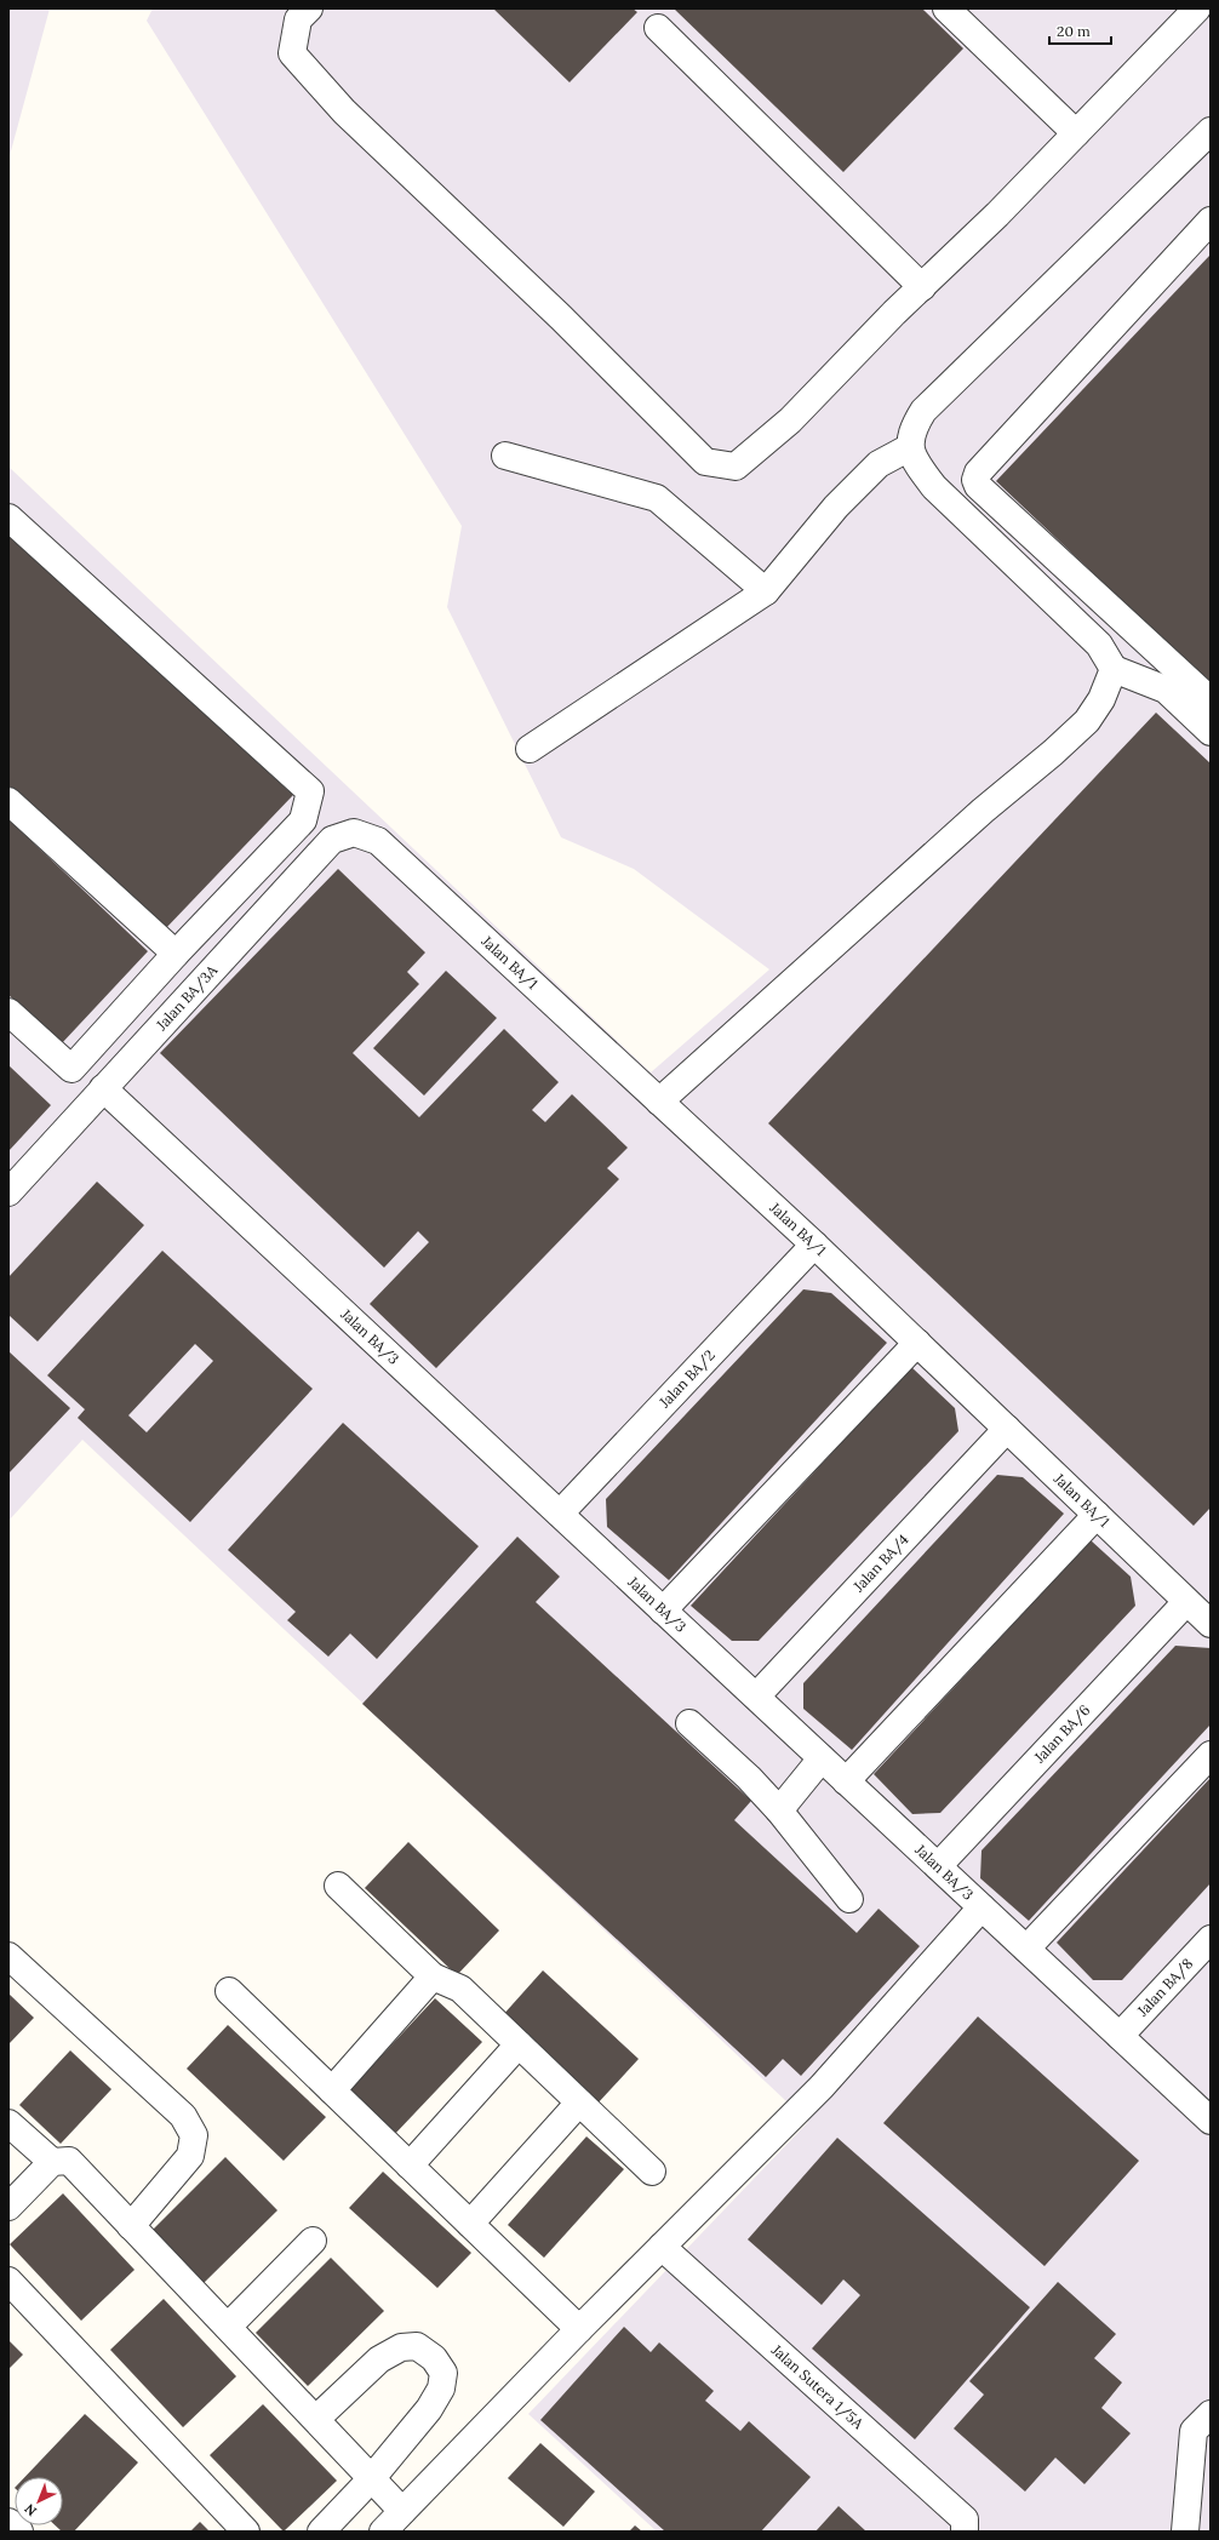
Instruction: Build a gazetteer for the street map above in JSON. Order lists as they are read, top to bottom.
{
  "streets": {
    "street": [
      "Jalan BA/1",
      "Jalan BA/3A",
      "Jalan BA/3",
      "Jalan BA/2",
      "Jalan BA/4",
      "Jalan BA/6",
      "Jalan BA/8",
      "Jalan Sutera 1/5A"
    ]
  },
  "crossings": [
    ["Jalan BA/1", "Jalan BA/3A"],
    ["Jalan BA/1", "Jalan BA/2"],
    ["Jalan BA/1", "Jalan BA/4"],
    ["Jalan BA/1", "Jalan BA/6"],
    ["Jalan BA/3A", "Jalan BA/3"],
    ["Jalan BA/3", "Jalan BA/2"],
    ["Jalan BA/3", "Jalan BA/4"],
    ["Jalan BA/3", "Jalan BA/6"],
    ["Jalan BA/3", "Jalan BA/8"]
  ],
  "scale_bar": "20 m",
  "north": "bottom left"
}
